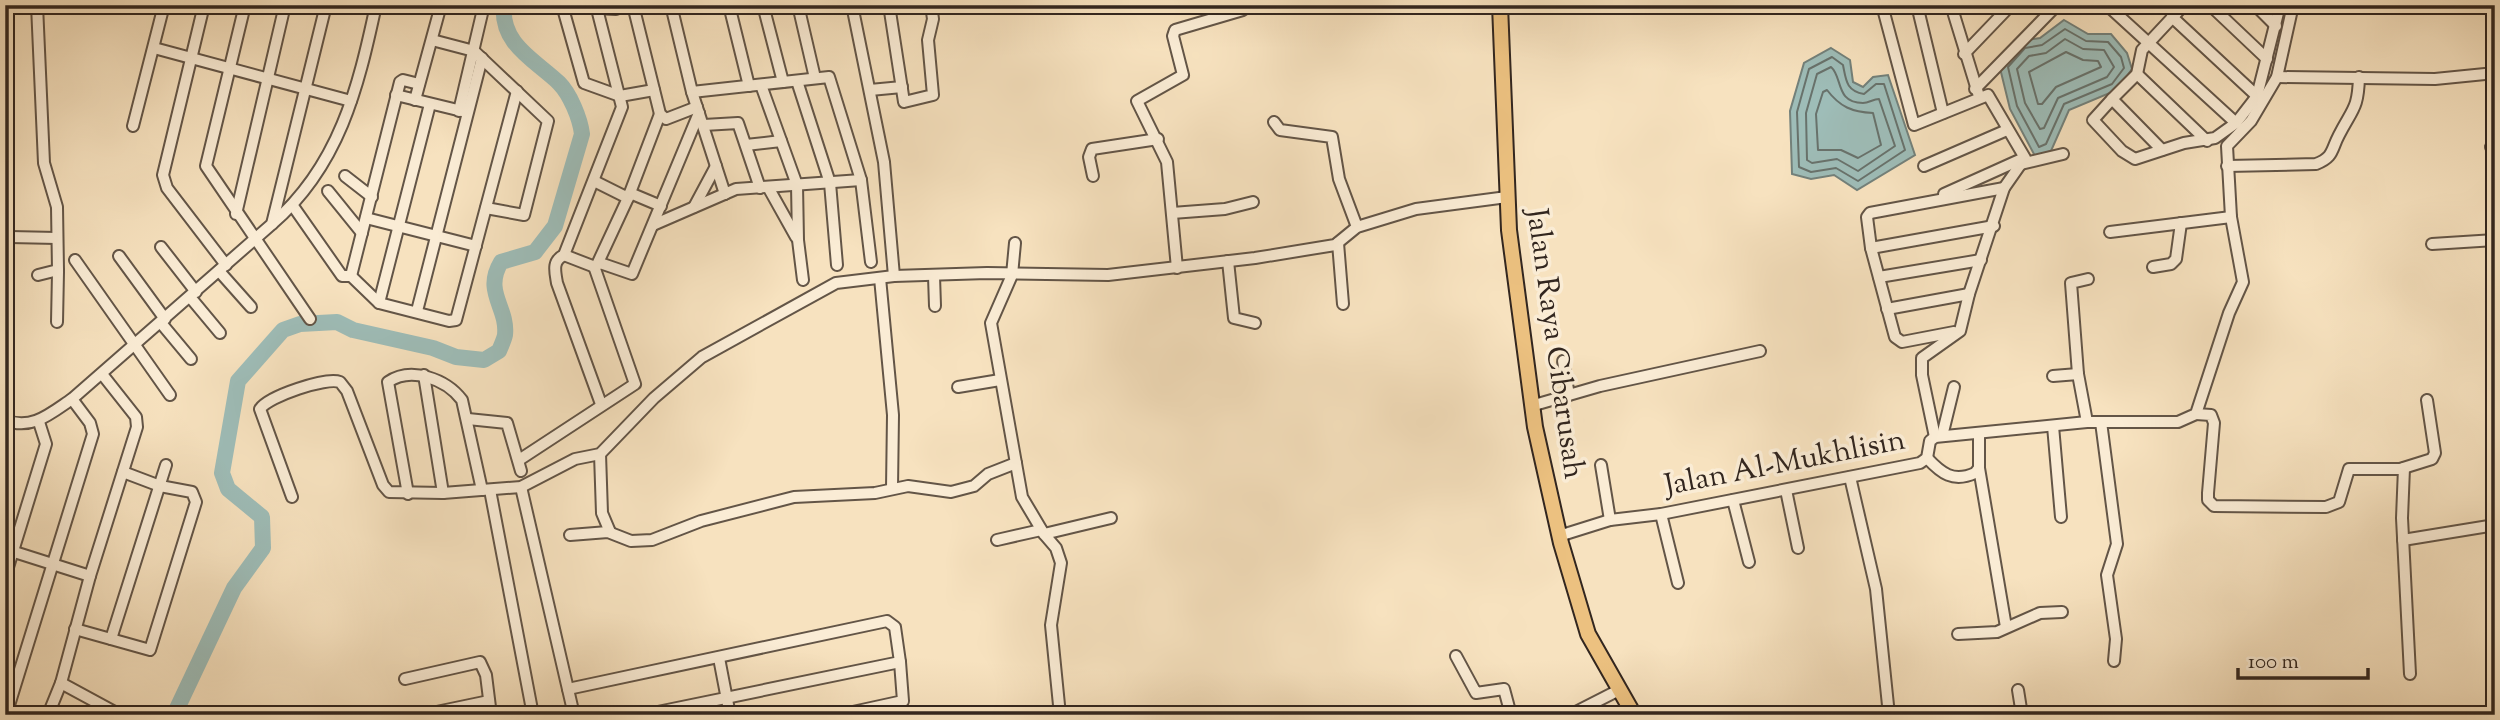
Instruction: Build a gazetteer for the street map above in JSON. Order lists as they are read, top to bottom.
{
  "streets": {
    "main road": ["Jalan Raya Cibarusah"],
    "street": ["Jalan Al-Mukhlisin"]
  },
  "crossings": [
    ["Jalan Raya Cibarusah", "Jalan Al-Mukhlisin"]
  ],
  "scale_bar": "100 m"
}
